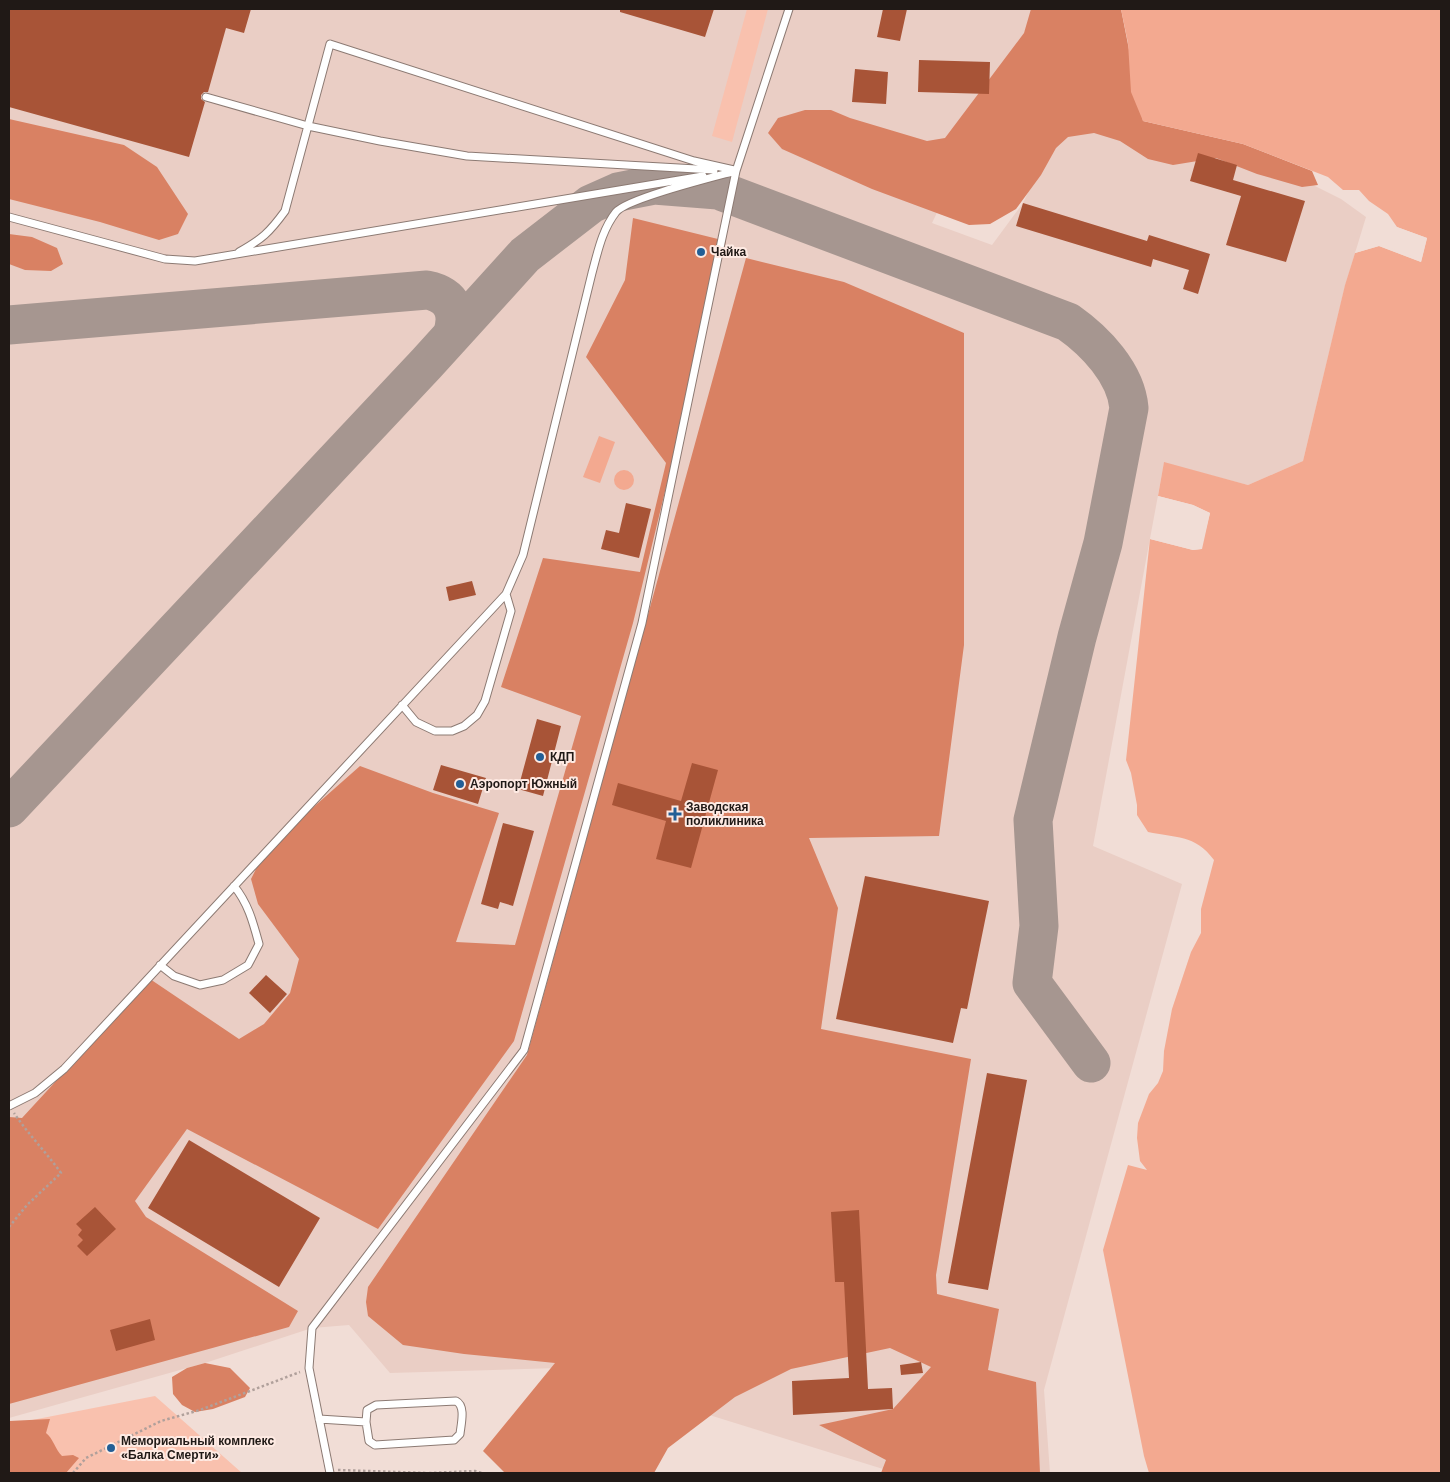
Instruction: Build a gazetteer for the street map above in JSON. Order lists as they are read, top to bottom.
{
  "places": {
    "other": [
      "Чайка",
      "КДП",
      "Аэропорт Южный",
      "Мемориальный комплекс «Балка Смерти»"
    ],
    "health": ["Заводская поликлиника"]
  }
}
